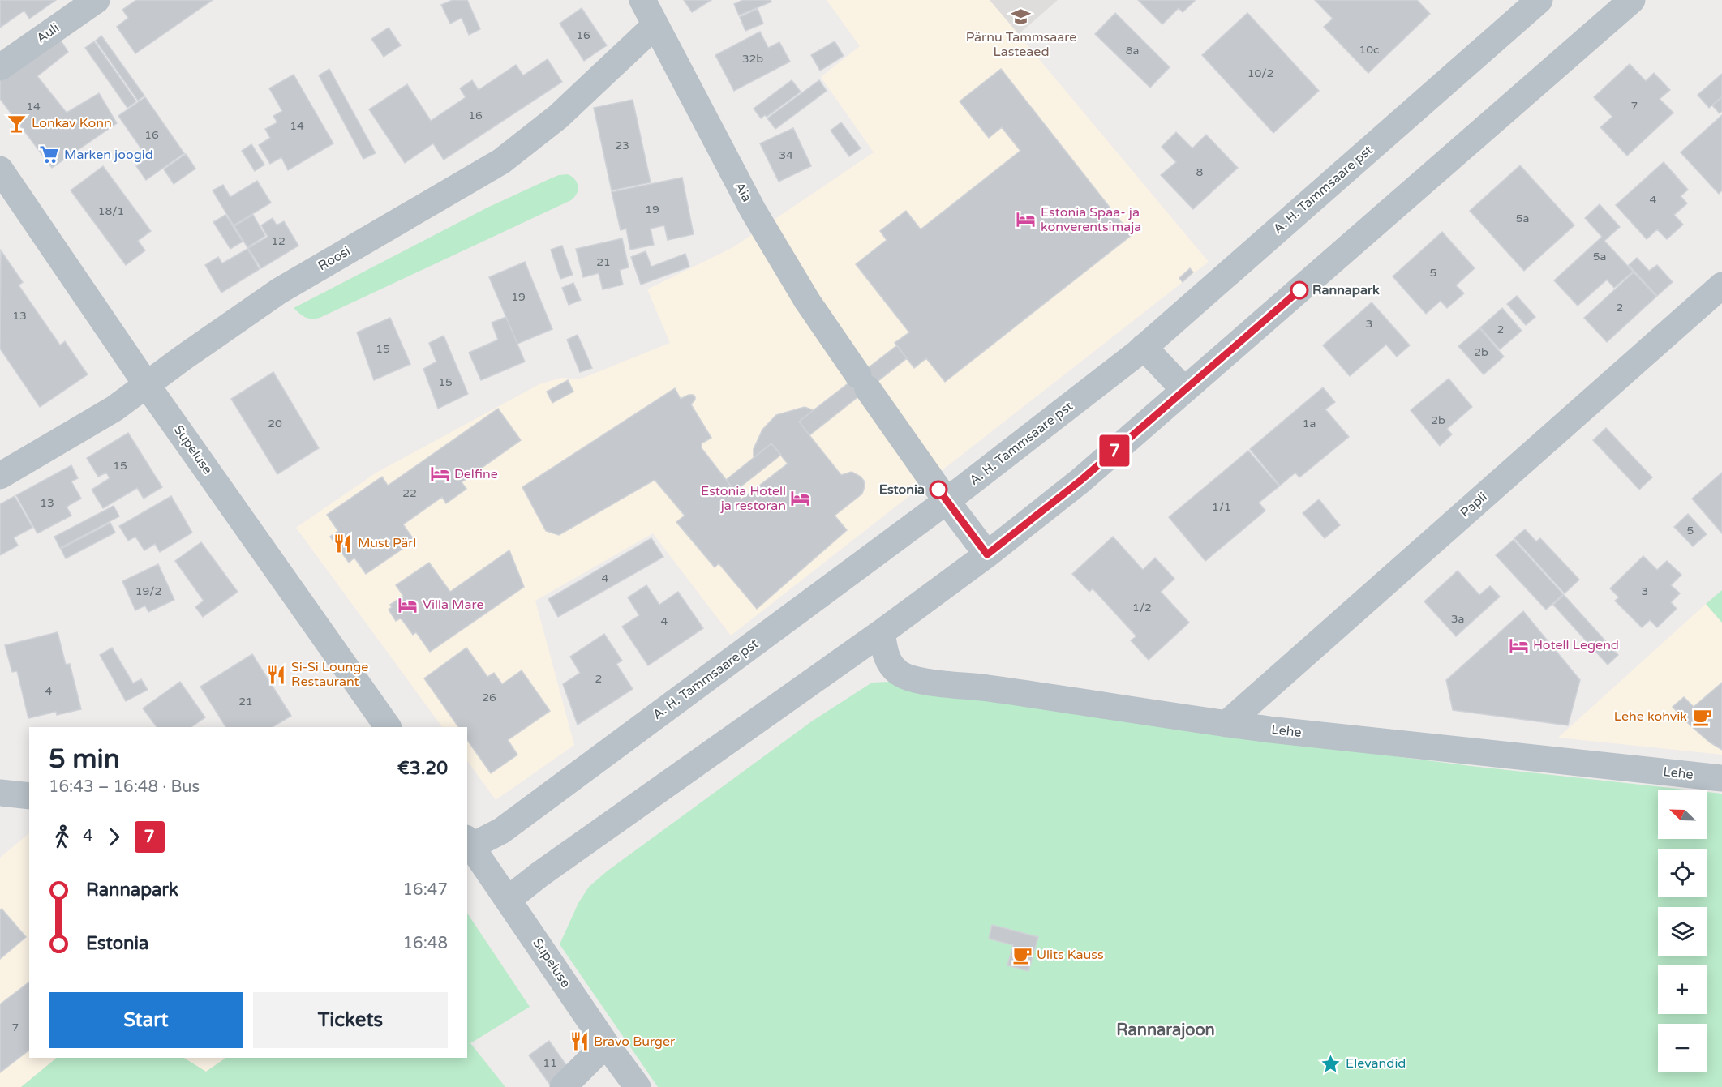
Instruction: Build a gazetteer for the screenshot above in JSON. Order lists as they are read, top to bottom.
{
  "streets": {
    "street": [
      "Auli",
      "A. H. Tammsaare pst",
      "Aia",
      "Roosi",
      "Supeluse",
      "Papli",
      "Lehe"
    ]
  },
  "crossings": [
    ["A. H. Tammsaare pst", "Aia"],
    ["A. H. Tammsaare pst", "Supeluse"],
    ["Aia", "Roosi"],
    ["Roosi", "Supeluse"],
    ["Papli", "Lehe"]
  ],
  "districts": ["Rannarajoon"],
  "places": {
    "school or university": ["Pärnu Tammsaare Lasteaed"],
    "bar": ["Lonkav Konn"],
    "supermarket": ["Marken joogid"],
    "hotel": [
      "Estonia Spaa- ja konverentsimaja",
      "Delfine",
      "Estonia Hotell ja restoran",
      "Villa Mare",
      "Hotell Legend"
    ],
    "other": ["Rannapark", "Estonia"],
    "restaurant": ["Must Pärl", "Si-Si Lounge Restaurant", "Bravo Burger"],
    "cafe": ["Lehe kohvik", "Ulits Kauss"],
    "place": ["Elevandid"]
  },
  "lines": ["bus line 7"],
  "house_numbers": [
    "16",
    "10c",
    "8a",
    "32b",
    "10/2",
    "7",
    "14",
    "16",
    "14",
    "16",
    "23",
    "34",
    "8",
    "4",
    "19",
    "18/1",
    "5a",
    "12",
    "5a",
    "21",
    "5",
    "19",
    "2",
    "13",
    "3",
    "2",
    "15",
    "2b",
    "15",
    "2b",
    "20",
    "1a",
    "15",
    "22",
    "13",
    "1/1",
    "5",
    "4",
    "19/2",
    "3",
    "1/2",
    "3a",
    "4",
    "2",
    "4",
    "26",
    "21",
    "7",
    "11"
  ],
  "north": "top left",
  "page": {
    "on_map": "7",
    "heading": ["5 min", "16:43 – 16:48 · Bus", "€3.20"],
    "map_buttons": ["+", "−"],
    "legs": ["4", "7"],
    "list": [
      {
        "name": "Rannapark",
        "value": "16:47"
      },
      {
        "name": "Estonia",
        "value": "16:48"
      }
    ],
    "buttons": ["Start", "Tickets"]
  }
}
